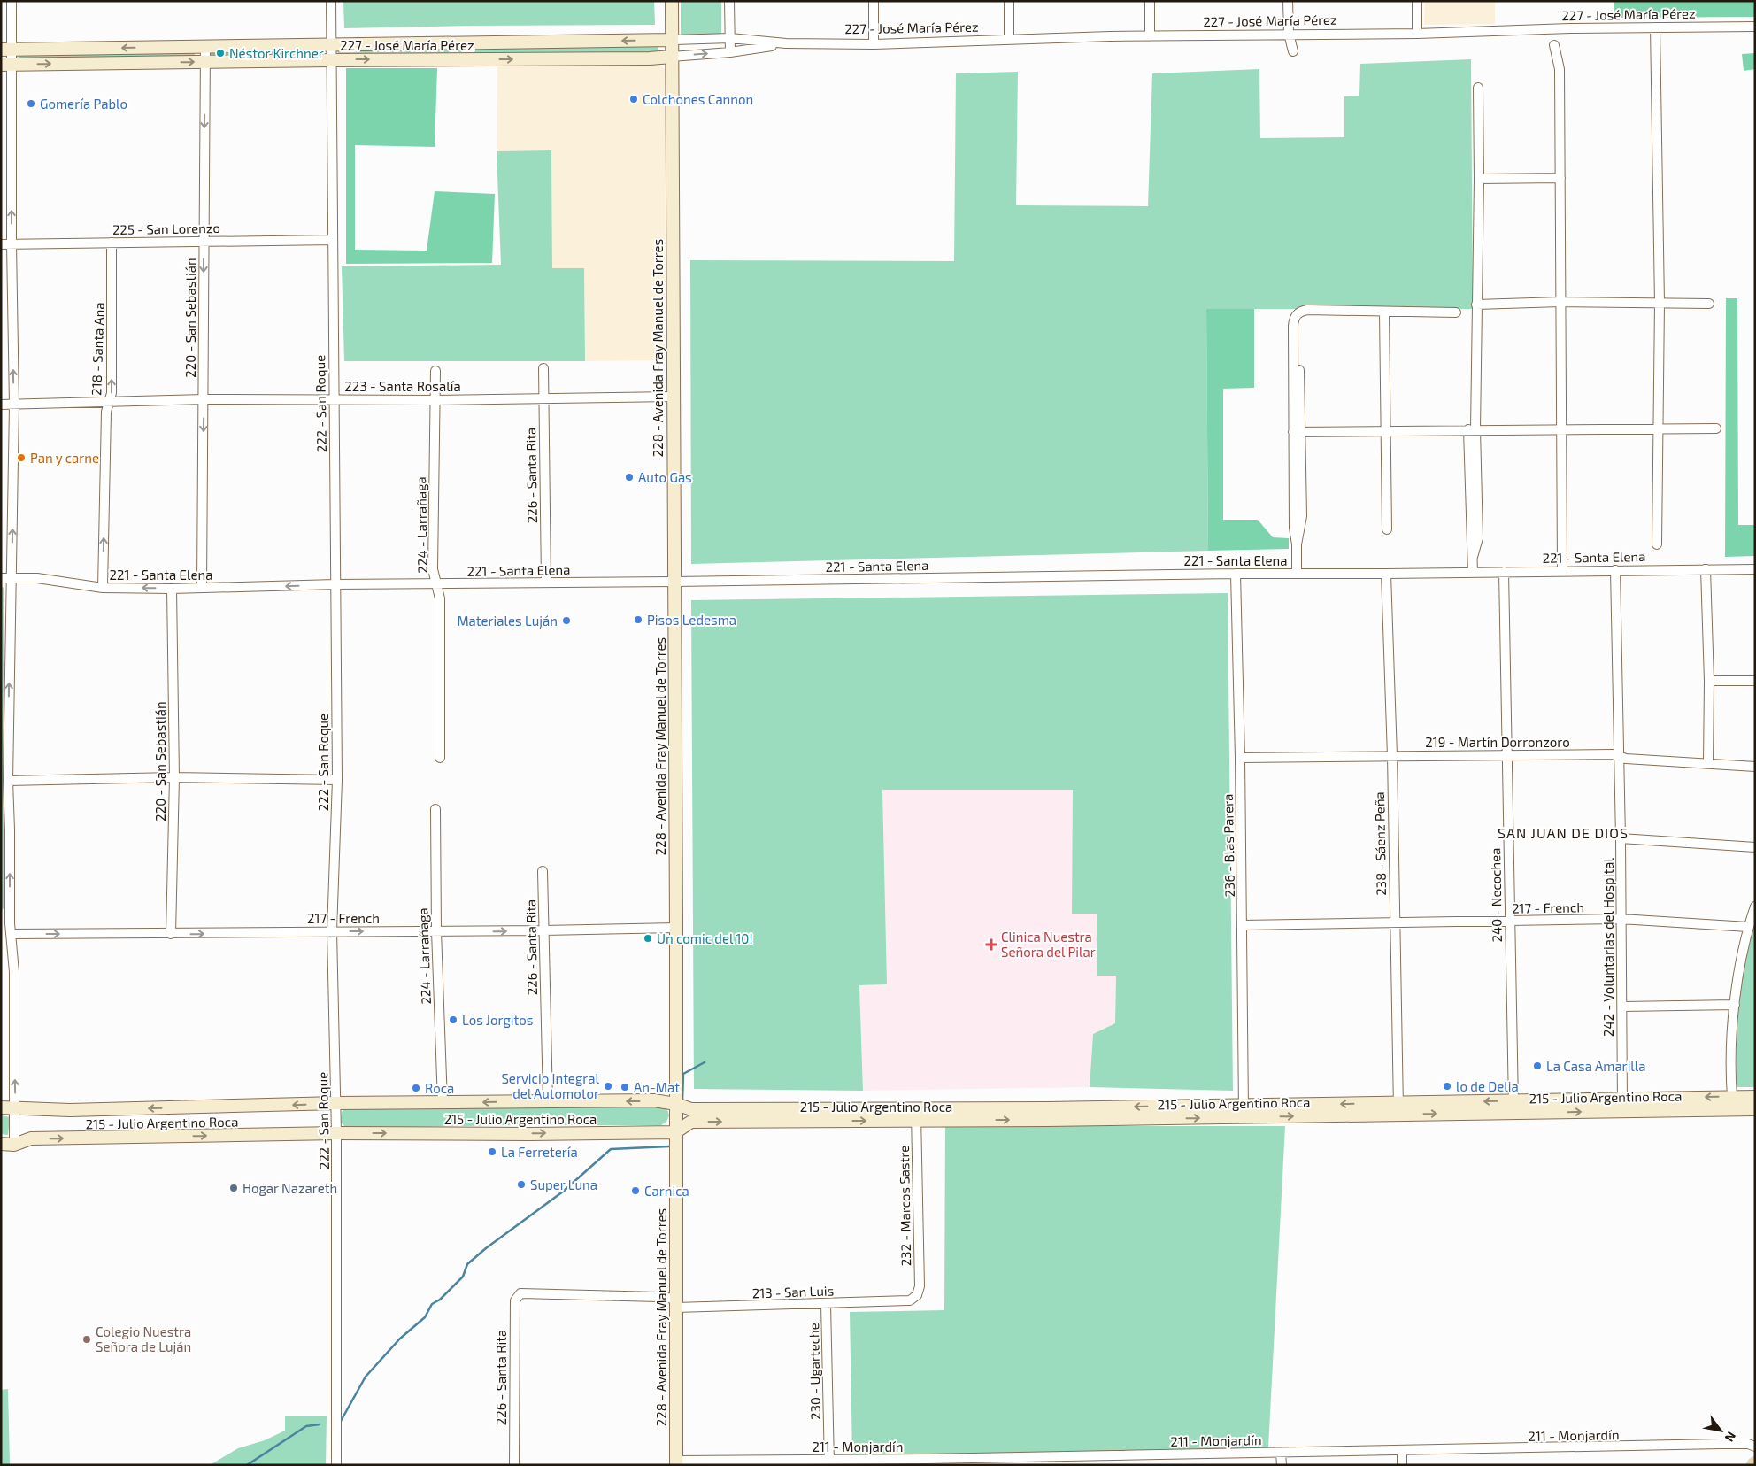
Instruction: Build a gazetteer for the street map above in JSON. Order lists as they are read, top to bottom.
{
  "streets": {
    "street": [
      "227 - José María Pérez",
      "225 - San Lorenzo",
      "220 - San Sebastián",
      "228 - Avenida Fray Manuel de Torres",
      "218 - Santa Ana",
      "223 - Santa Rosalía",
      "222 - San Roque",
      "226 - Santa Rita",
      "224 - Larrañaga",
      "221 - Santa Elena",
      "219 - Martín Dorronzoro",
      "238 - Sáenz Peña",
      "236 - Blas Parera",
      "240 - Necochea",
      "217 - French",
      "242 - Voluntarias del Hospital",
      "215 - Julio Argentino Roca",
      "232 - Marcos Sastre",
      "213 - San Luis",
      "230 - Ugarteche",
      "211 - Monjardín"
    ]
  },
  "crossings": [
    ["227 - José María Pérez", "220 - San Sebastián"],
    ["227 - José María Pérez", "228 - Avenida Fray Manuel de Torres"],
    ["227 - José María Pérez", "222 - San Roque"],
    ["225 - San Lorenzo", "220 - San Sebastián"],
    ["225 - San Lorenzo", "218 - Santa Ana"],
    ["225 - San Lorenzo", "222 - San Roque"],
    ["220 - San Sebastián", "223 - Santa Rosalía"],
    ["220 - San Sebastián", "221 - Santa Elena"],
    ["220 - San Sebastián", "217 - French"],
    ["228 - Avenida Fray Manuel de Torres", "223 - Santa Rosalía"],
    ["228 - Avenida Fray Manuel de Torres", "221 - Santa Elena"],
    ["228 - Avenida Fray Manuel de Torres", "217 - French"],
    ["228 - Avenida Fray Manuel de Torres", "215 - Julio Argentino Roca"],
    ["228 - Avenida Fray Manuel de Torres", "213 - San Luis"],
    ["228 - Avenida Fray Manuel de Torres", "211 - Monjardín"],
    ["218 - Santa Ana", "223 - Santa Rosalía"],
    ["218 - Santa Ana", "221 - Santa Elena"],
    ["223 - Santa Rosalía", "222 - San Roque"],
    ["223 - Santa Rosalía", "226 - Santa Rita"],
    ["223 - Santa Rosalía", "224 - Larrañaga"],
    ["222 - San Roque", "221 - Santa Elena"],
    ["222 - San Roque", "217 - French"],
    ["222 - San Roque", "215 - Julio Argentino Roca"],
    ["226 - Santa Rita", "221 - Santa Elena"],
    ["226 - Santa Rita", "217 - French"],
    ["226 - Santa Rita", "215 - Julio Argentino Roca"],
    ["226 - Santa Rita", "213 - San Luis"],
    ["224 - Larrañaga", "221 - Santa Elena"],
    ["224 - Larrañaga", "217 - French"],
    ["224 - Larrañaga", "215 - Julio Argentino Roca"],
    ["221 - Santa Elena", "238 - Sáenz Peña"],
    ["221 - Santa Elena", "236 - Blas Parera"],
    ["221 - Santa Elena", "240 - Necochea"],
    ["221 - Santa Elena", "242 - Voluntarias del Hospital"],
    ["219 - Martín Dorronzoro", "238 - Sáenz Peña"],
    ["219 - Martín Dorronzoro", "236 - Blas Parera"],
    ["219 - Martín Dorronzoro", "240 - Necochea"],
    ["219 - Martín Dorronzoro", "242 - Voluntarias del Hospital"],
    ["238 - Sáenz Peña", "217 - French"],
    ["238 - Sáenz Peña", "215 - Julio Argentino Roca"],
    ["236 - Blas Parera", "217 - French"],
    ["236 - Blas Parera", "215 - Julio Argentino Roca"],
    ["240 - Necochea", "217 - French"],
    ["240 - Necochea", "215 - Julio Argentino Roca"],
    ["217 - French", "242 - Voluntarias del Hospital"],
    ["242 - Voluntarias del Hospital", "215 - Julio Argentino Roca"],
    ["215 - Julio Argentino Roca", "232 - Marcos Sastre"],
    ["232 - Marcos Sastre", "213 - San Luis"],
    ["213 - San Luis", "230 - Ugarteche"],
    ["230 - Ugarteche", "211 - Monjardín"]
  ],
  "one_way": ["220 - San Sebastián", "218 - Santa Ana", "217 - French"],
  "districts": ["SAN JUAN DE DIOS"],
  "places": {
    "other": [
      "Néstor Kirchner",
      "Colchones Cannon",
      "Gomería Pablo",
      "Pan y carne",
      "Auto Gas",
      "Pisos Ledesma",
      "Materiales Luján",
      "Un comic del 10!",
      "Los Jorgitos",
      "La Casa Amarilla",
      "Servicio Integral del Automotor",
      "lo de Delia",
      "An-Mat",
      "Roca",
      "La Ferretería",
      "Super Luna",
      "Hogar Nazareth",
      "Carnica",
      "Colegio Nuestra Señora de Luján"
    ],
    "health": ["Clinica Nuestra Señora del Pilar"]
  },
  "north": "bottom right"
}
